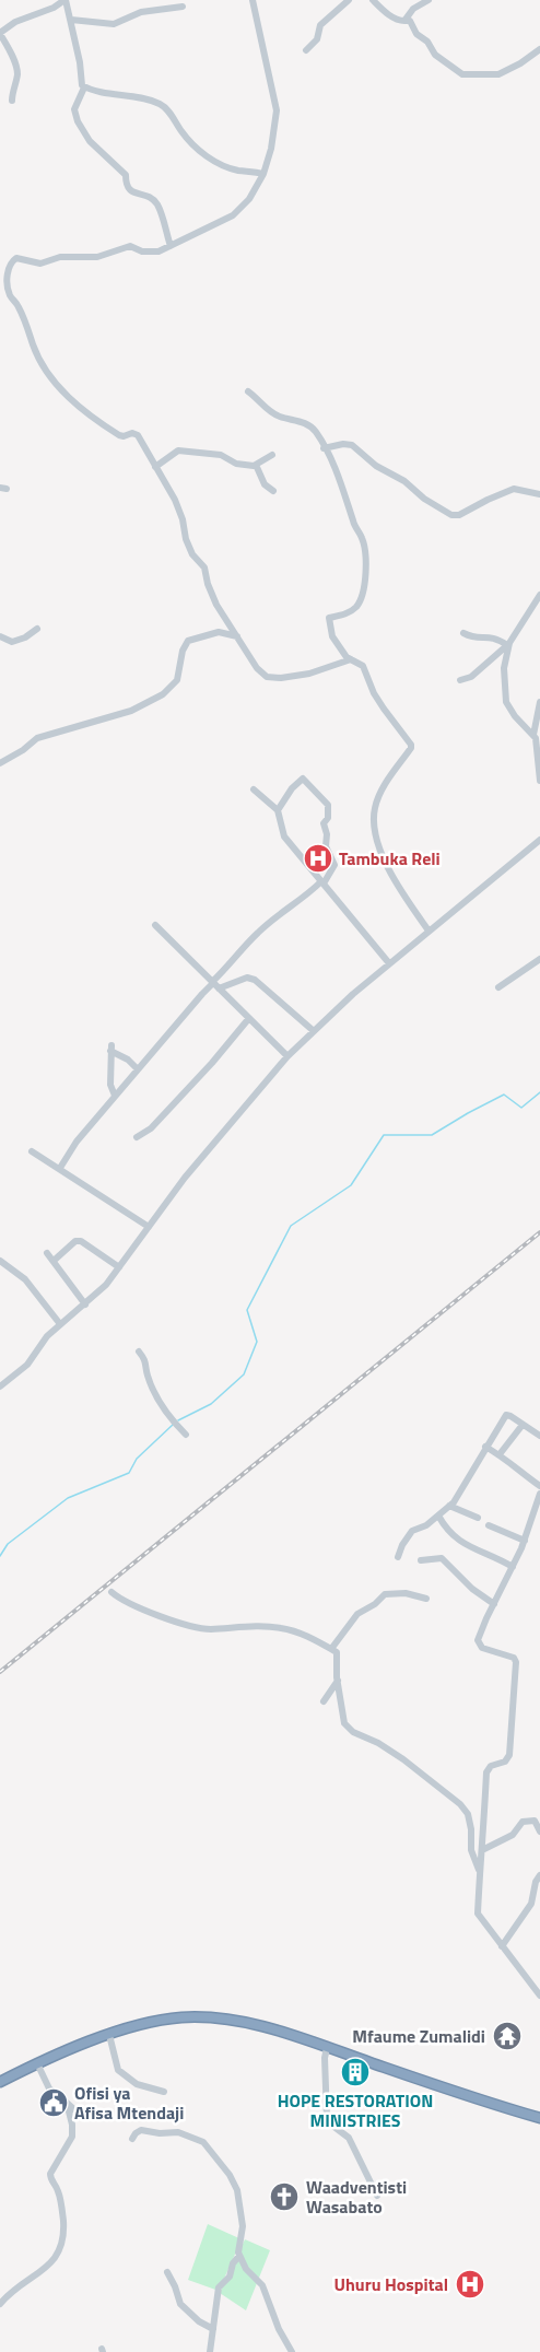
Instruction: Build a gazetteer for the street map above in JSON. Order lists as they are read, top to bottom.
{
  "places": {
    "hospital": ["Tambuka Reli", "Uhuru Hospital"],
    "temple": ["Mfaume Zumalidi"],
    "building": ["HOPE RESTORATION MINISTRIES"],
    "public building": ["Ofisi ya Afisa Mtendaji"],
    "church": ["Waadventisti Wasabato"]
  }
}
